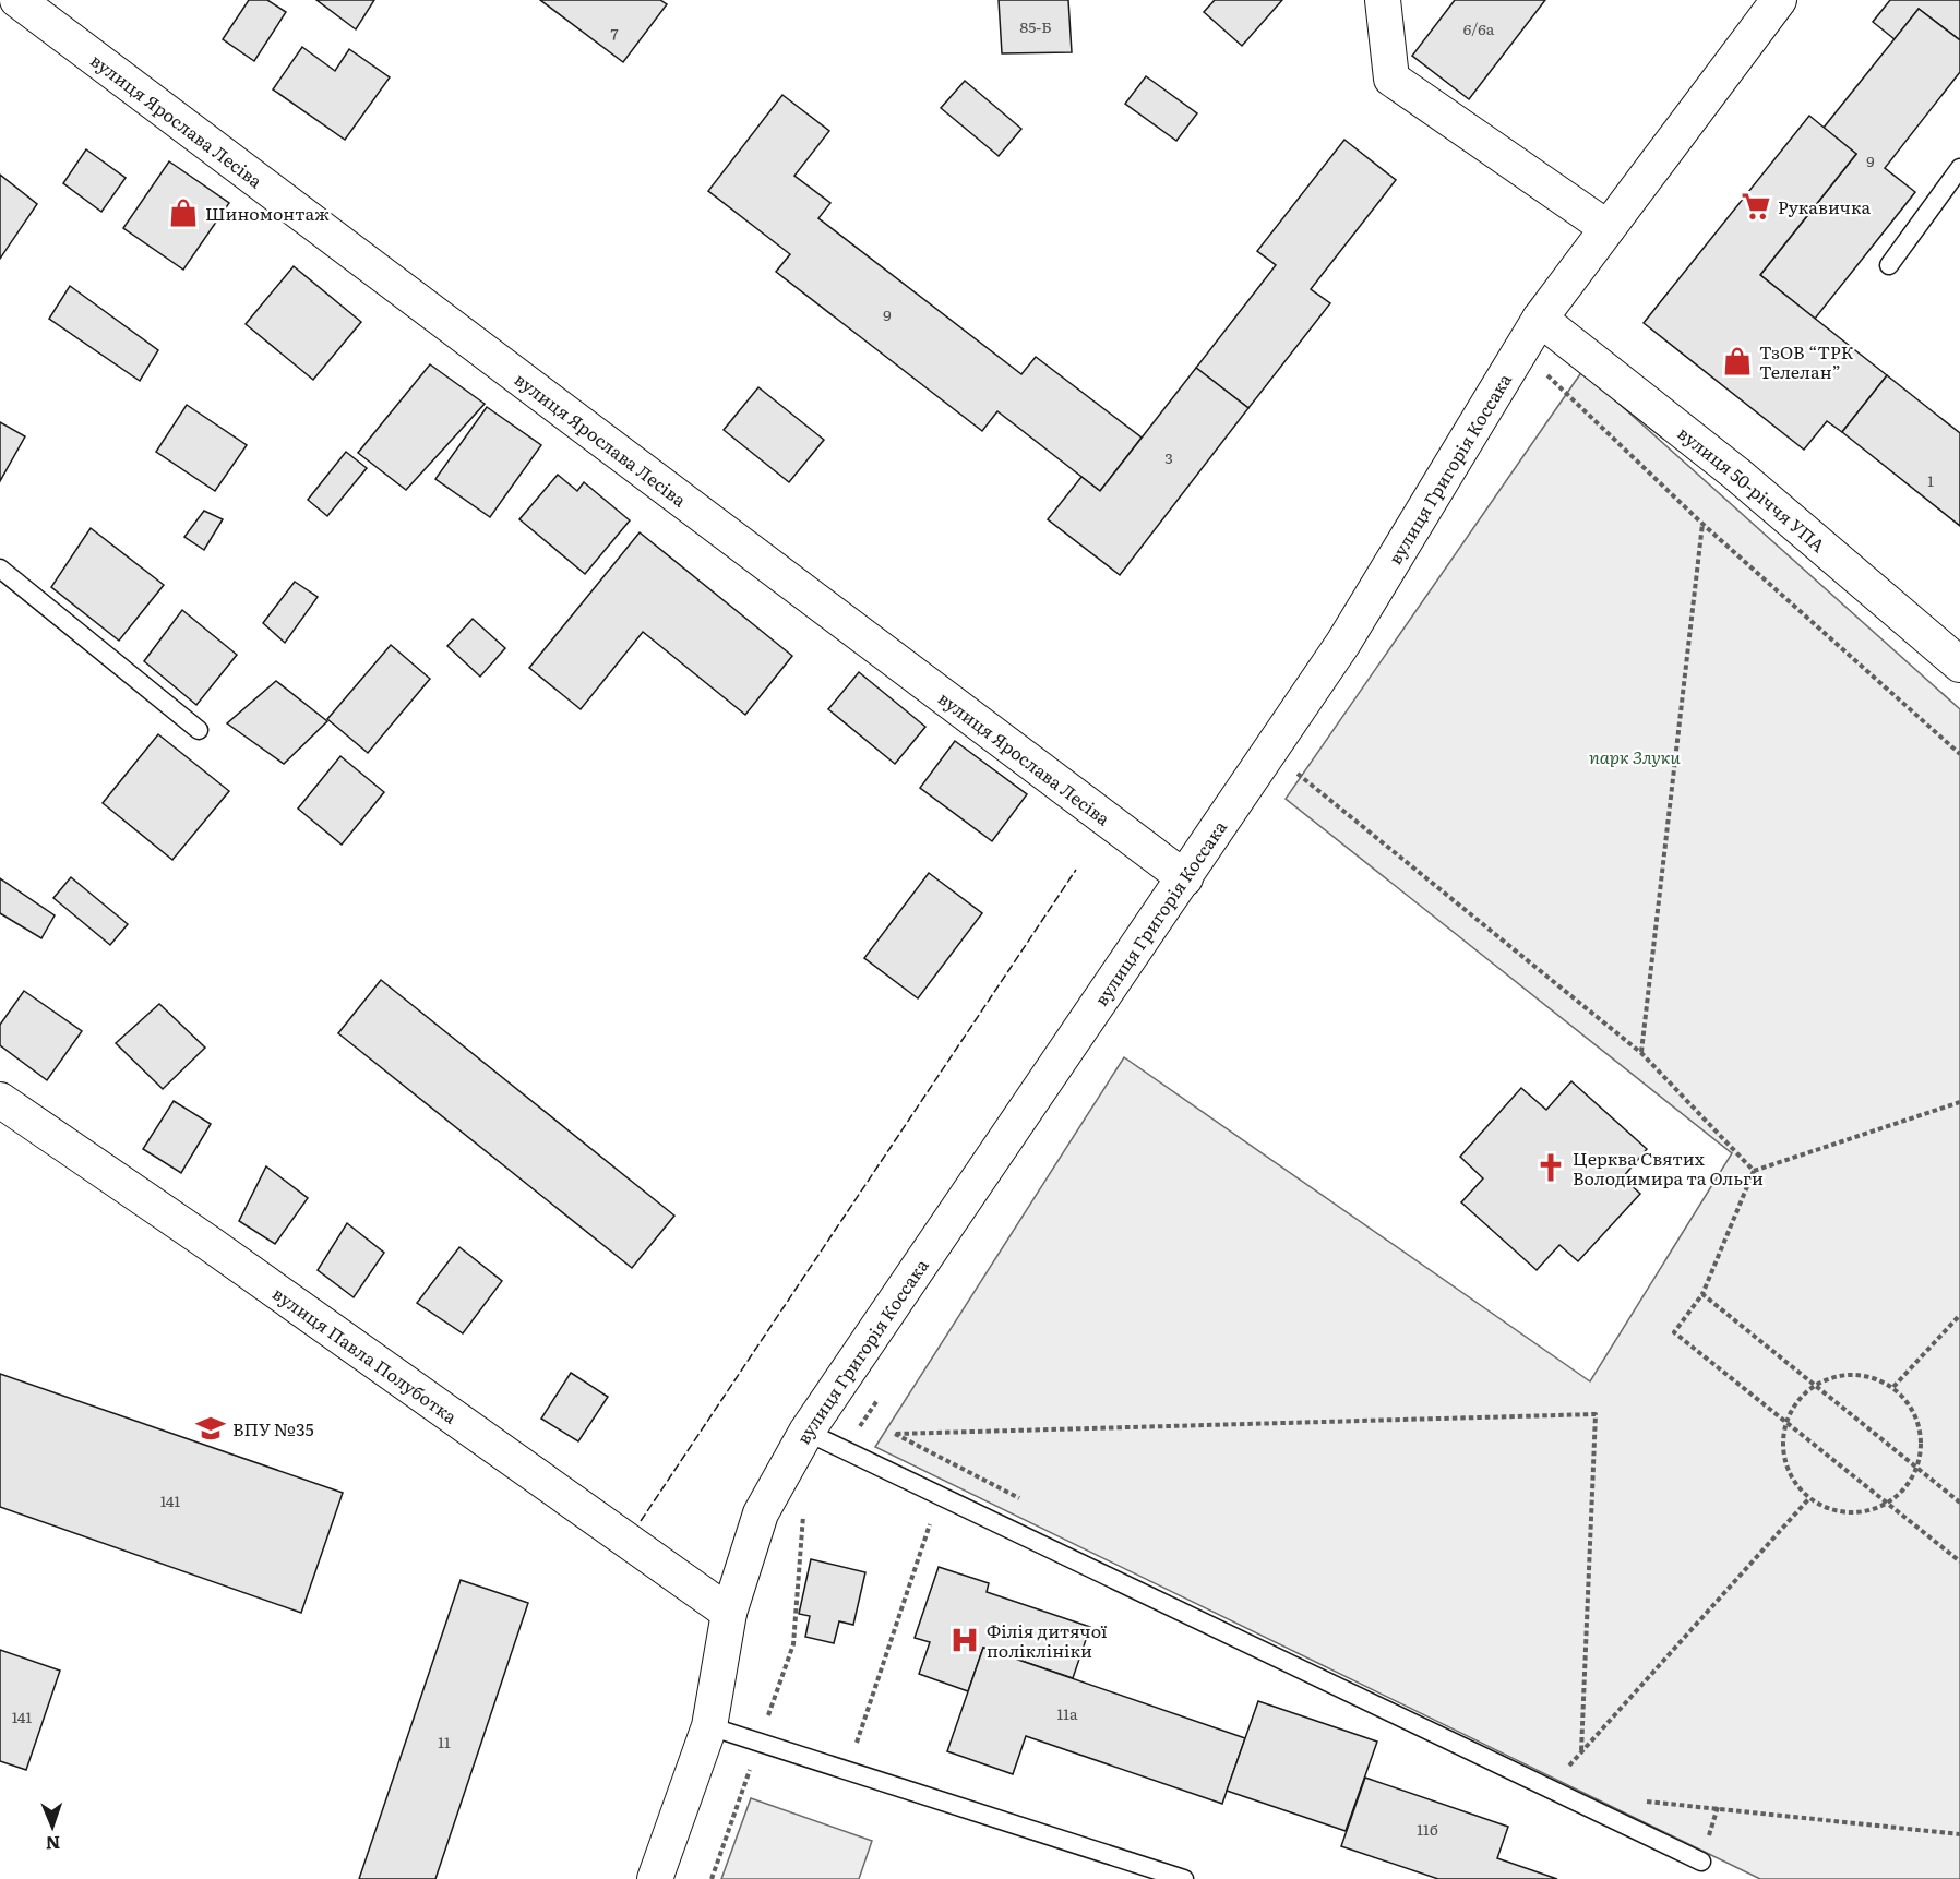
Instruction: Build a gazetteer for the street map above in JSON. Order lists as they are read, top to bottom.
{
  "streets": {
    "street": [
      "вулиця Ярослава Лесіва",
      "вулиця Григорія Коссака",
      "вулиця 50-річчя УПА",
      "вулиця Павла Полуботка"
    ]
  },
  "crossings": [
    ["вулиця Ярослава Лесіва", "вулиця Григорія Коссака"],
    ["вулиця Григорія Коссака", "вулиця 50-річчя УПА"],
    ["вулиця Григорія Коссака", "вулиця Павла Полуботка"]
  ],
  "parks": ["парк Злуки"],
  "places": {
    "supermarket": ["Рукавичка"],
    "shop": ["Шиномонтаж", "ТзОВ “ТРК Телелан”"],
    "church": ["Церква Святих Володимира та Ольги"],
    "school or university": ["ВПУ №35"],
    "hospital": ["Філія дитячої поліклініки"]
  },
  "house_numbers": [
    "85-Б",
    "6/6а",
    "7",
    "9",
    "9",
    "3",
    "1",
    "141",
    "11а",
    "141",
    "11",
    "11б"
  ],
  "north": "bottom"
}
